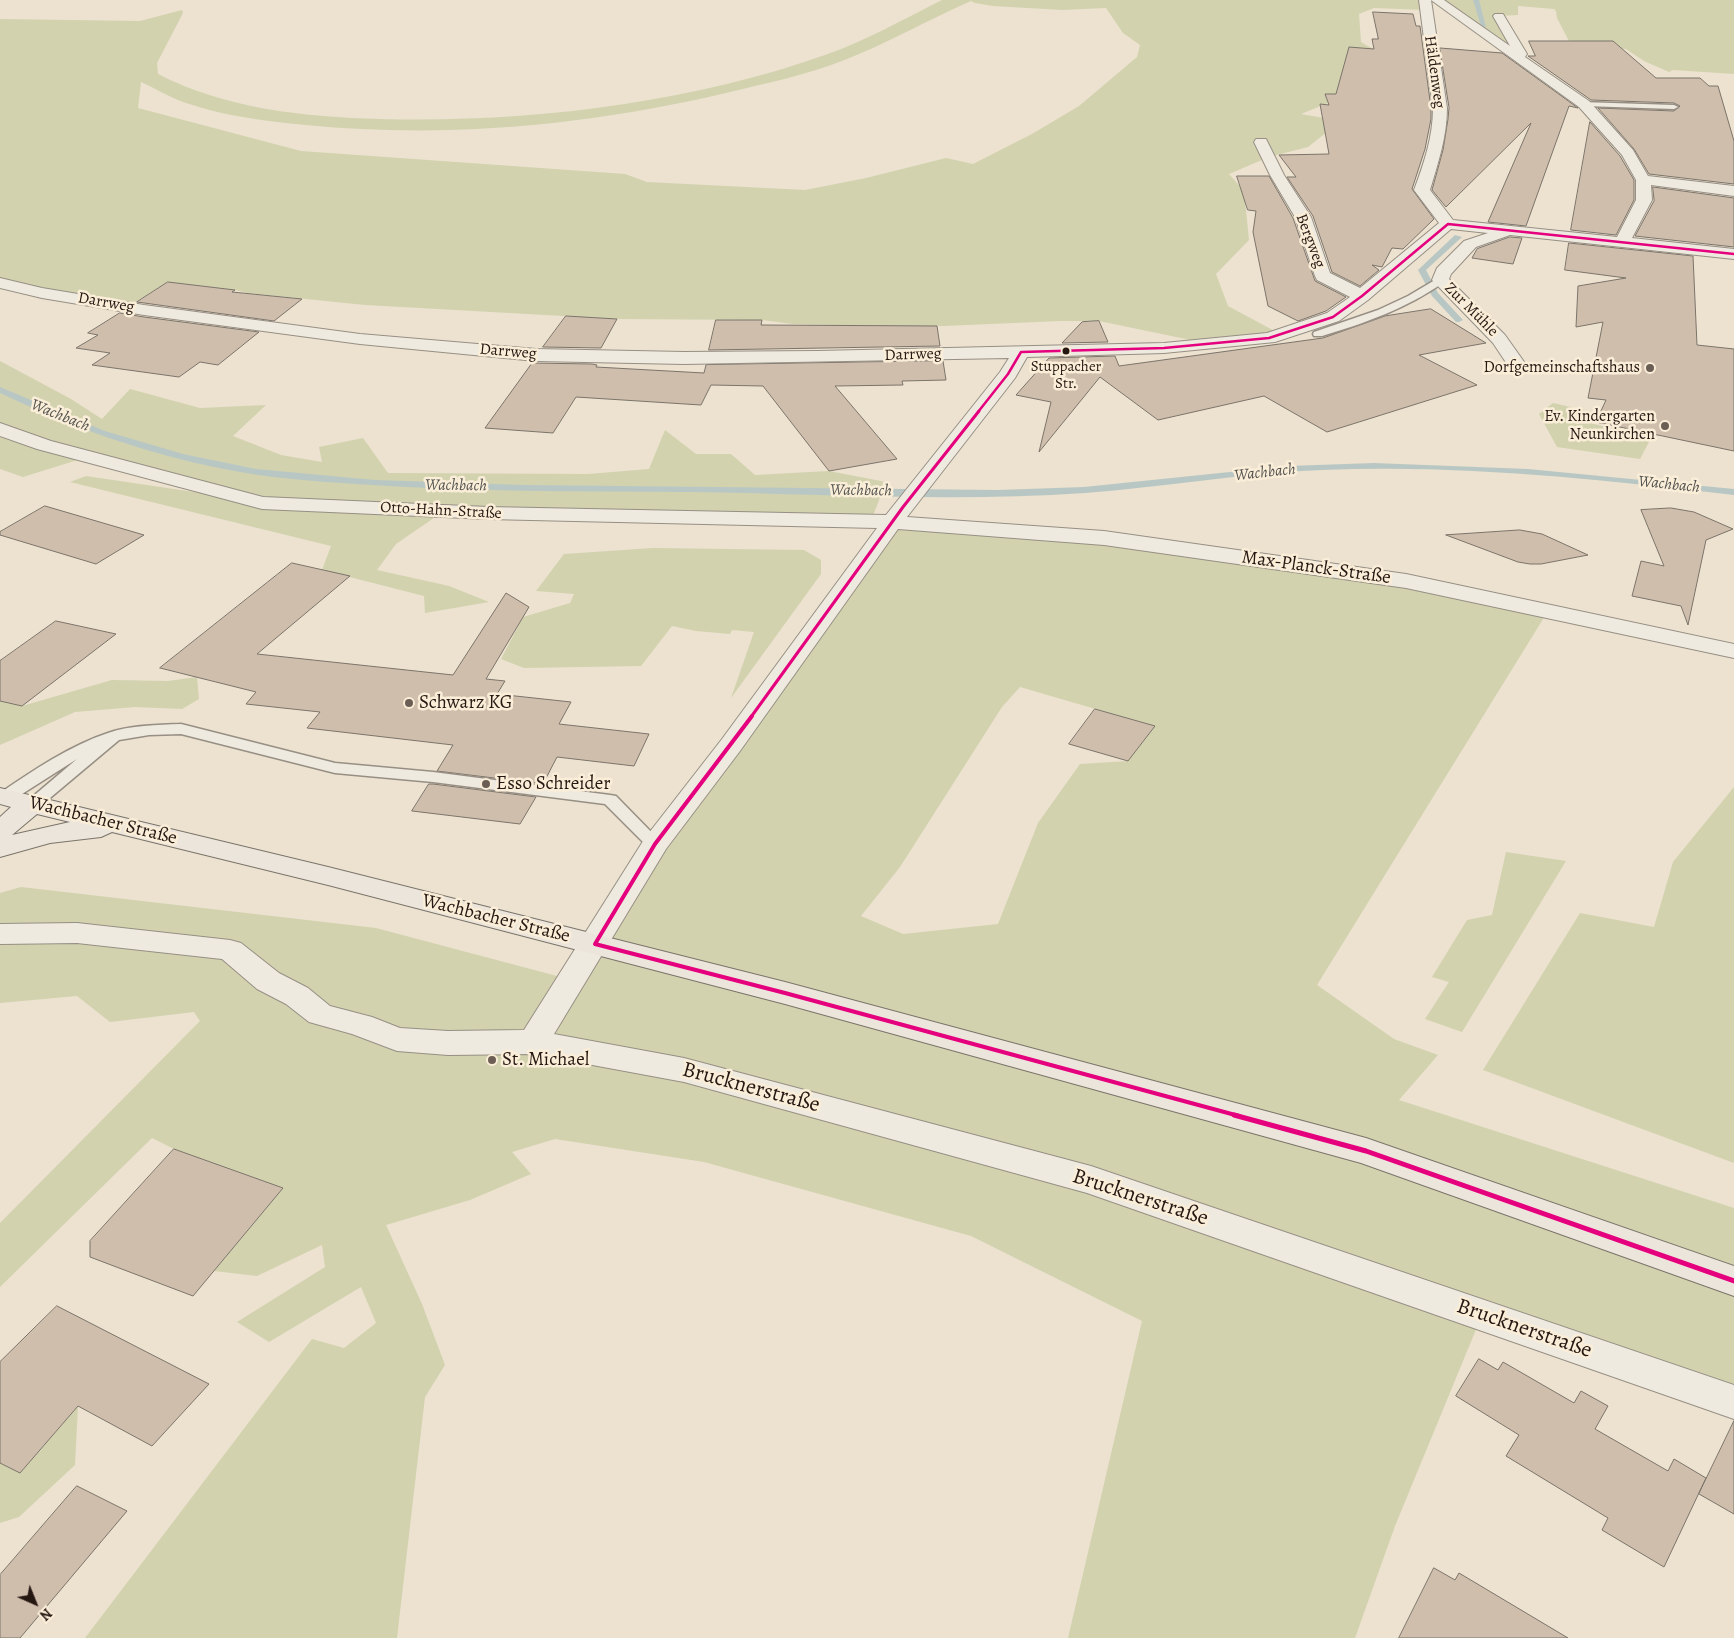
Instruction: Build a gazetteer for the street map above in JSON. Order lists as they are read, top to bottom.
{
  "streets": {
    "main road": ["Wachbacher Straße"],
    "street": [
      "Häldenweg",
      "Bergweg",
      "Darrweg",
      "Zur Mühle",
      "Otto-Hahn-Straße",
      "Max-Planck-Straße",
      "Brucknerstraße"
    ]
  },
  "crossings": [
    ["Häldenweg", "Darrweg"],
    ["Bergweg", "Darrweg"],
    ["Otto-Hahn-Straße", "Max-Planck-Straße"]
  ],
  "water": ["Wachbach"],
  "places": [
    "Stuppacher Str.",
    "Dorfgemeinschaftshaus",
    "Ev. Kindergarten Neunkirchen",
    "Schwarz KG",
    "Esso Schreider",
    "St. Michael"
  ],
  "north": "bottom right"
}
